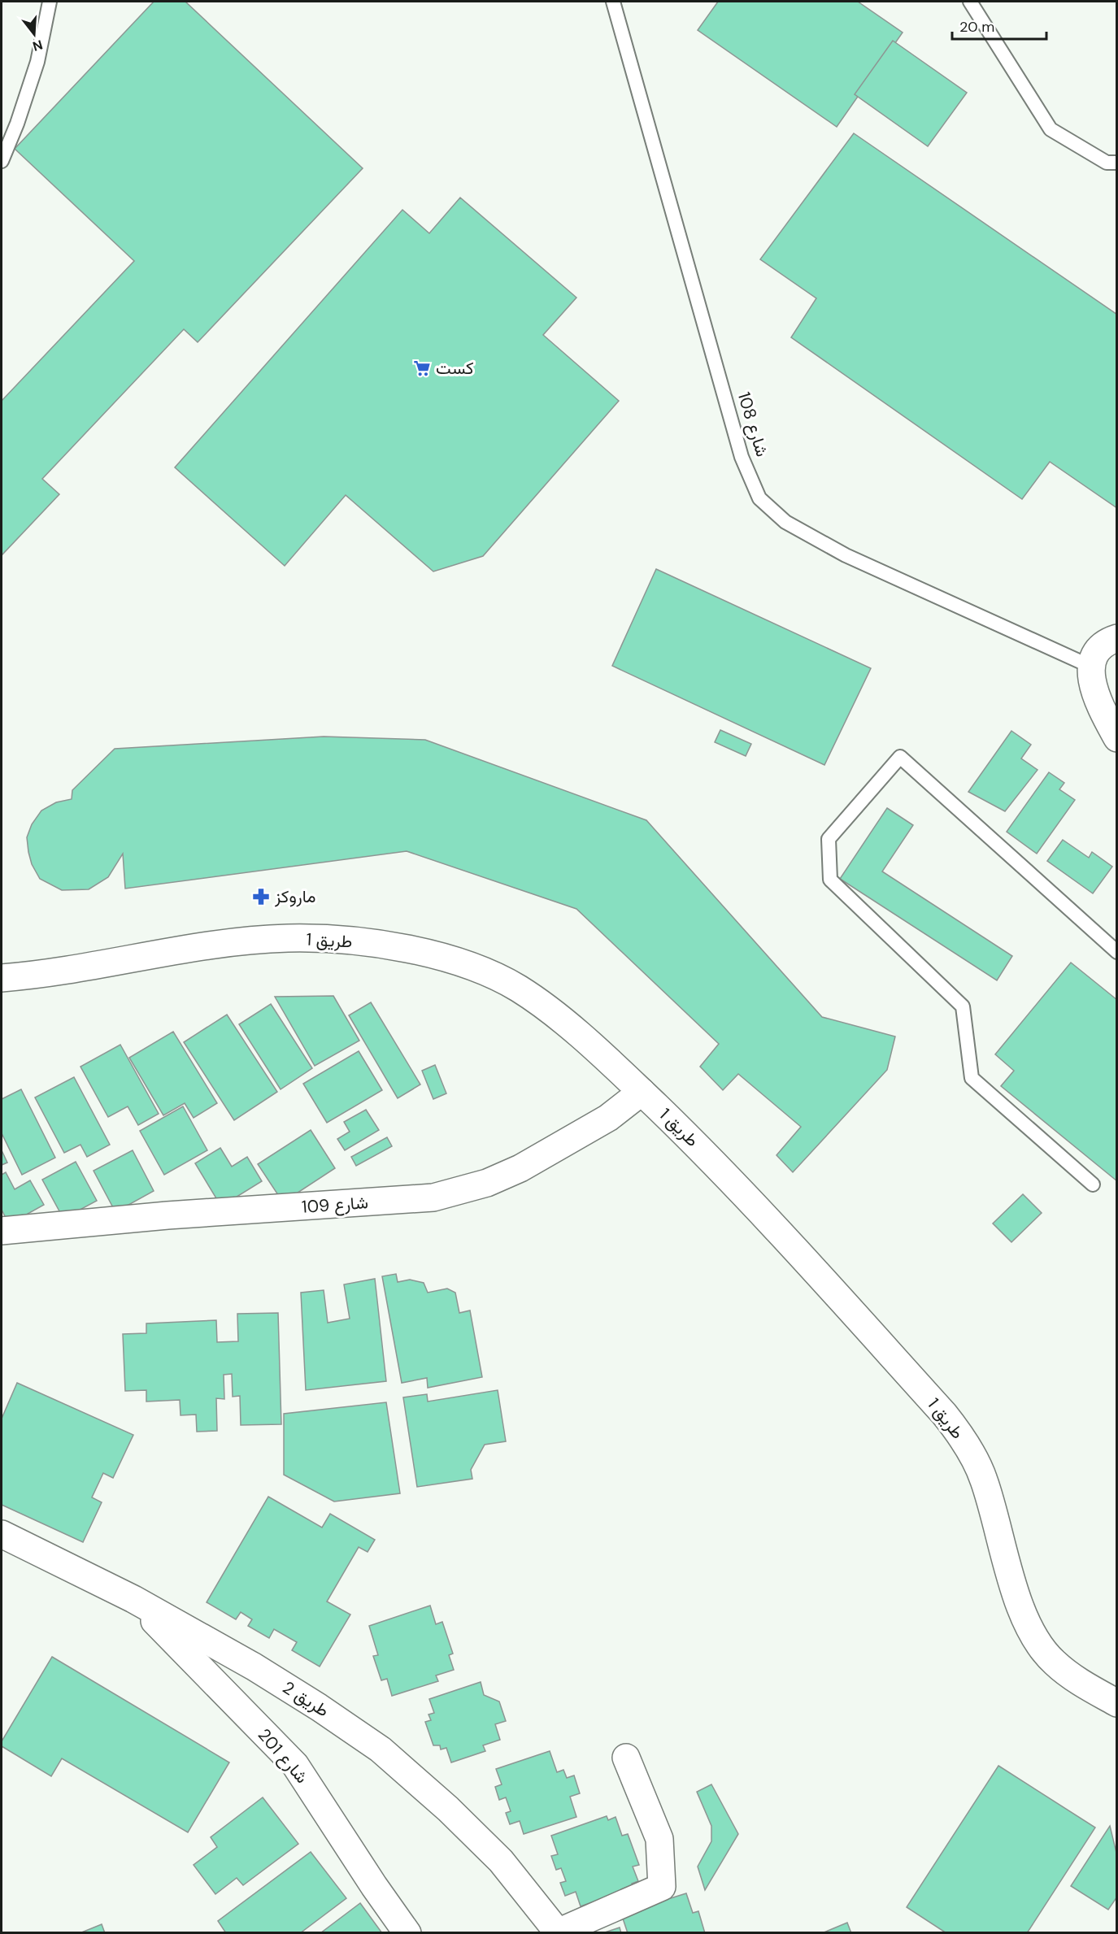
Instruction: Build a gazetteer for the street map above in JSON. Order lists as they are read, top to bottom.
{
  "streets": {
    "street": [
      "طريق 1",
      "شارع 109",
      "طريق 2",
      "شارع 201"
    ],
    "lane": ["شارع 108"]
  },
  "crossings": [
    ["طريق 1", "شارع 109"],
    ["طريق 2", "شارع 201"]
  ],
  "places": {
    "supermarket": ["كست"],
    "pharmacy": ["ماروكز"]
  },
  "scale_bar": "20 m",
  "north": "bottom"
}
